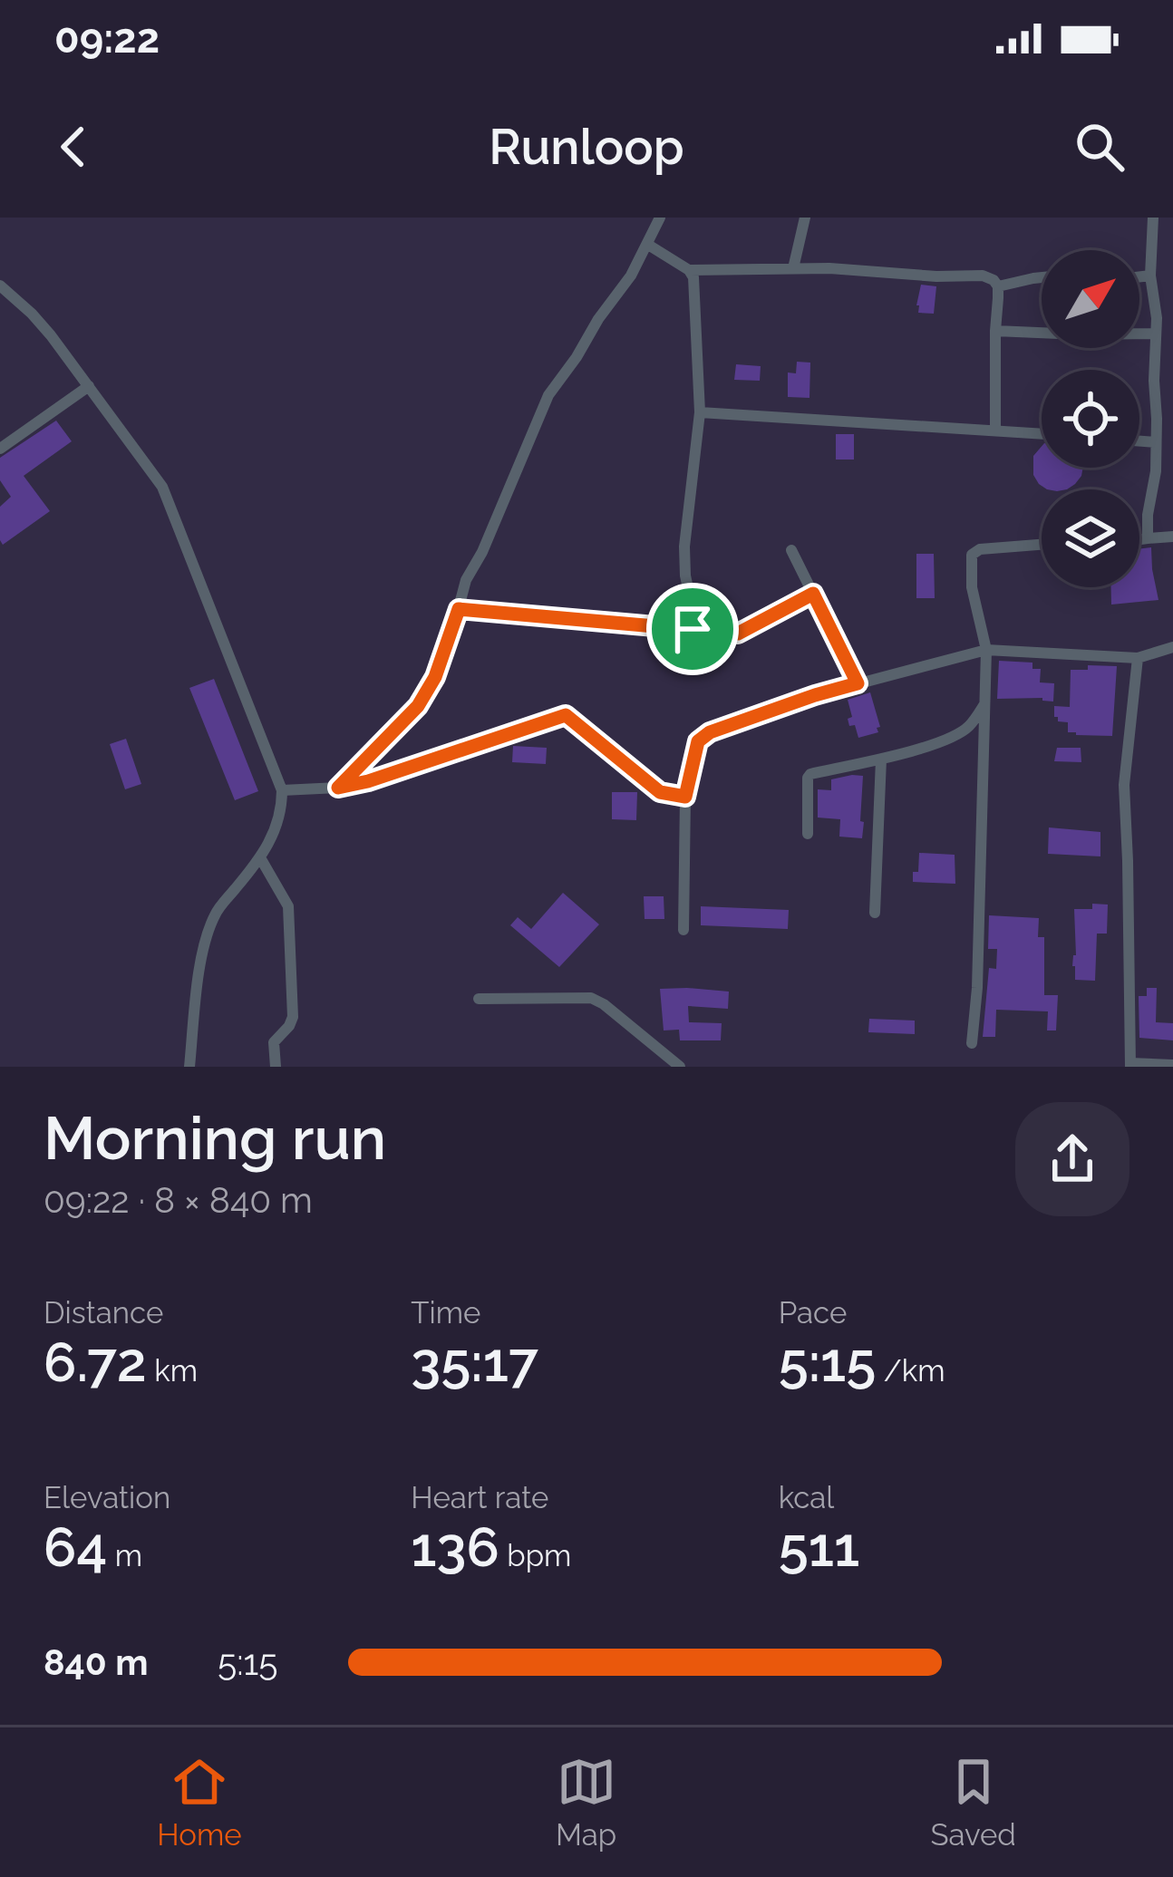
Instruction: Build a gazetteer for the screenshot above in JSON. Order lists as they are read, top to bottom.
{
  "north": "top right",
  "page": {
    "status": "09:22",
    "header": "Runloop",
    "heading": ["Morning run", "09:22 · 8 × 840 m"],
    "stats": [
      ["Distance", "6.72 km"],
      ["Time", "35:17"],
      ["Pace", "5:15 /km"],
      ["Elevation", "64 m"],
      ["Heart rate", "136 bpm"],
      ["kcal", "511"]
    ],
    "list": [
      {
        "name": "840 m",
        "note": "5:15"
      }
    ],
    "tabs": ["Home", "Map", "Saved"]
  }
}
